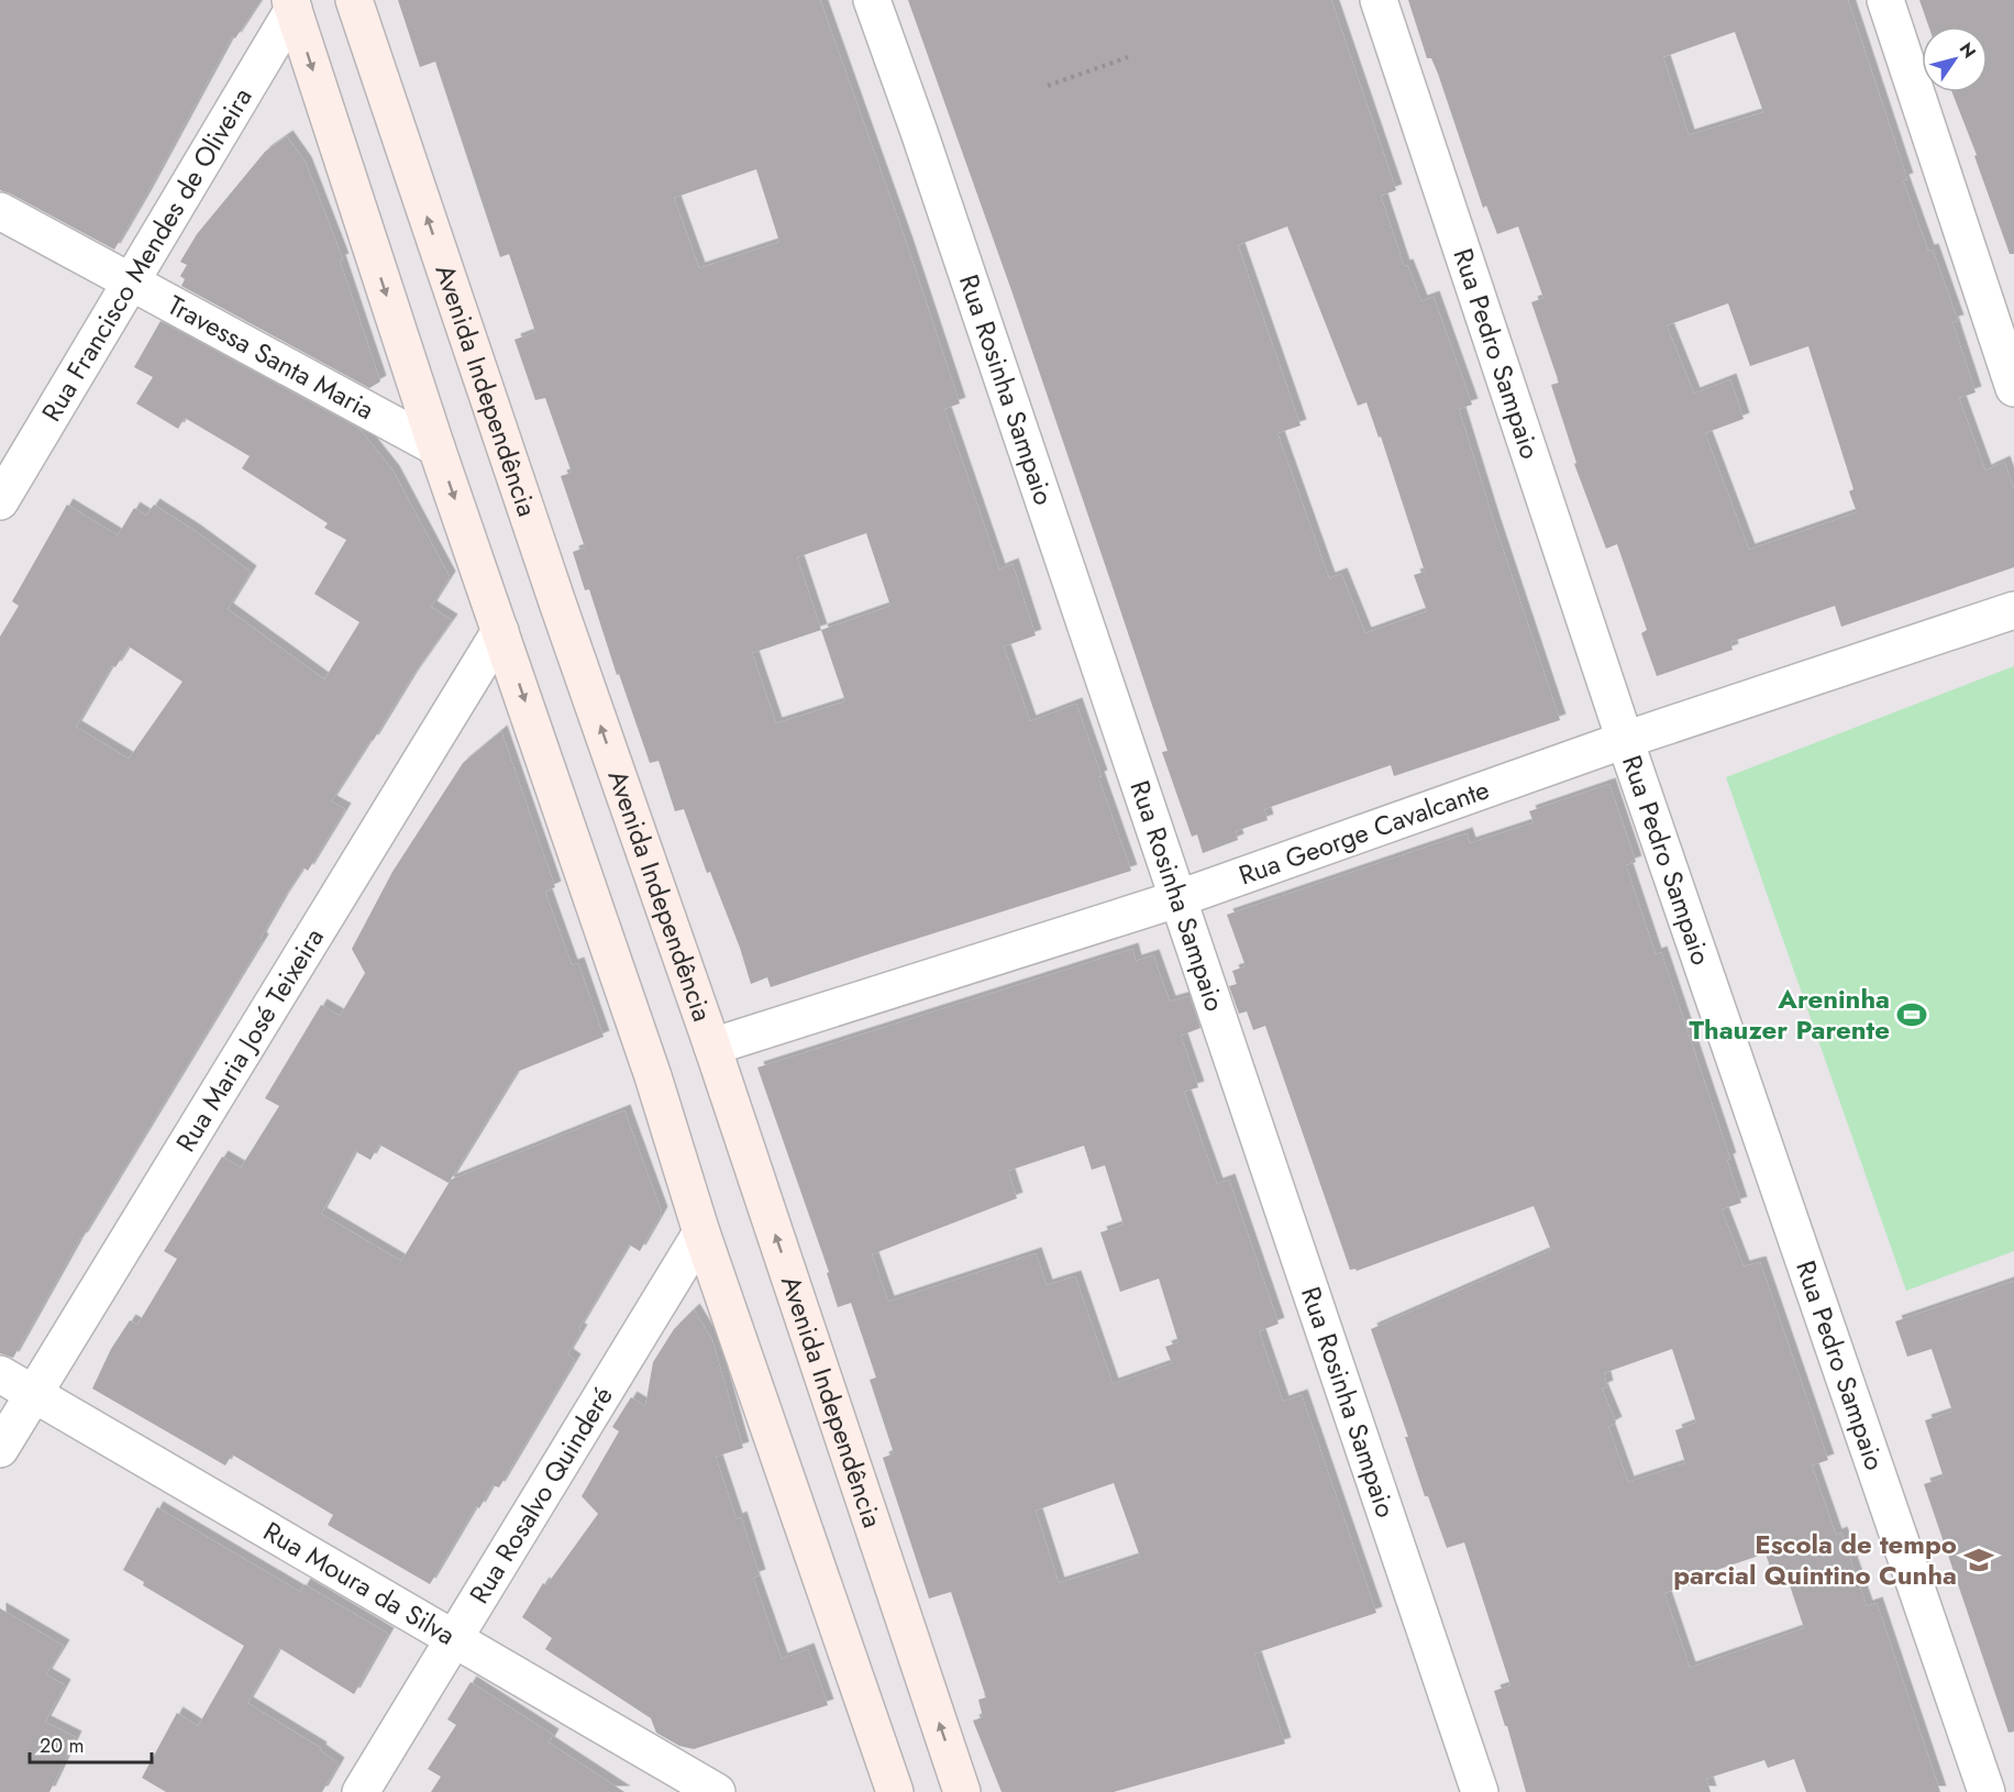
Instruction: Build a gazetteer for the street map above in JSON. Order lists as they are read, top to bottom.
{
  "streets": {
    "main road": ["Avenida Independência"],
    "street": [
      "Rua Francisco Mendes de Oliveira",
      "Rua Pedro Sampaio",
      "Travessa Santa Maria",
      "Rua Rosinha Sampaio",
      "Rua George Cavalcante",
      "Rua Maria José Teixeira",
      "Rua Rosalvo Quinderé",
      "Rua Moura da Silva"
    ]
  },
  "crossings": [
    ["Rua Francisco Mendes de Oliveira", "Travessa Santa Maria"],
    ["Rua Pedro Sampaio", "Rua George Cavalcante"],
    ["Rua Rosinha Sampaio", "Rua George Cavalcante"],
    ["Avenida Independência", "Rua George Cavalcante"],
    ["Rua Maria José Teixeira", "Rua Moura da Silva"],
    ["Rua Rosalvo Quinderé", "Rua Moura da Silva"]
  ],
  "places": {
    "sports": ["Areninha Thauzer Parente"],
    "school or university": ["Escola de tempo parcial Quintino Cunha"]
  },
  "scale_bar": "20 m",
  "north": "top right"
}
